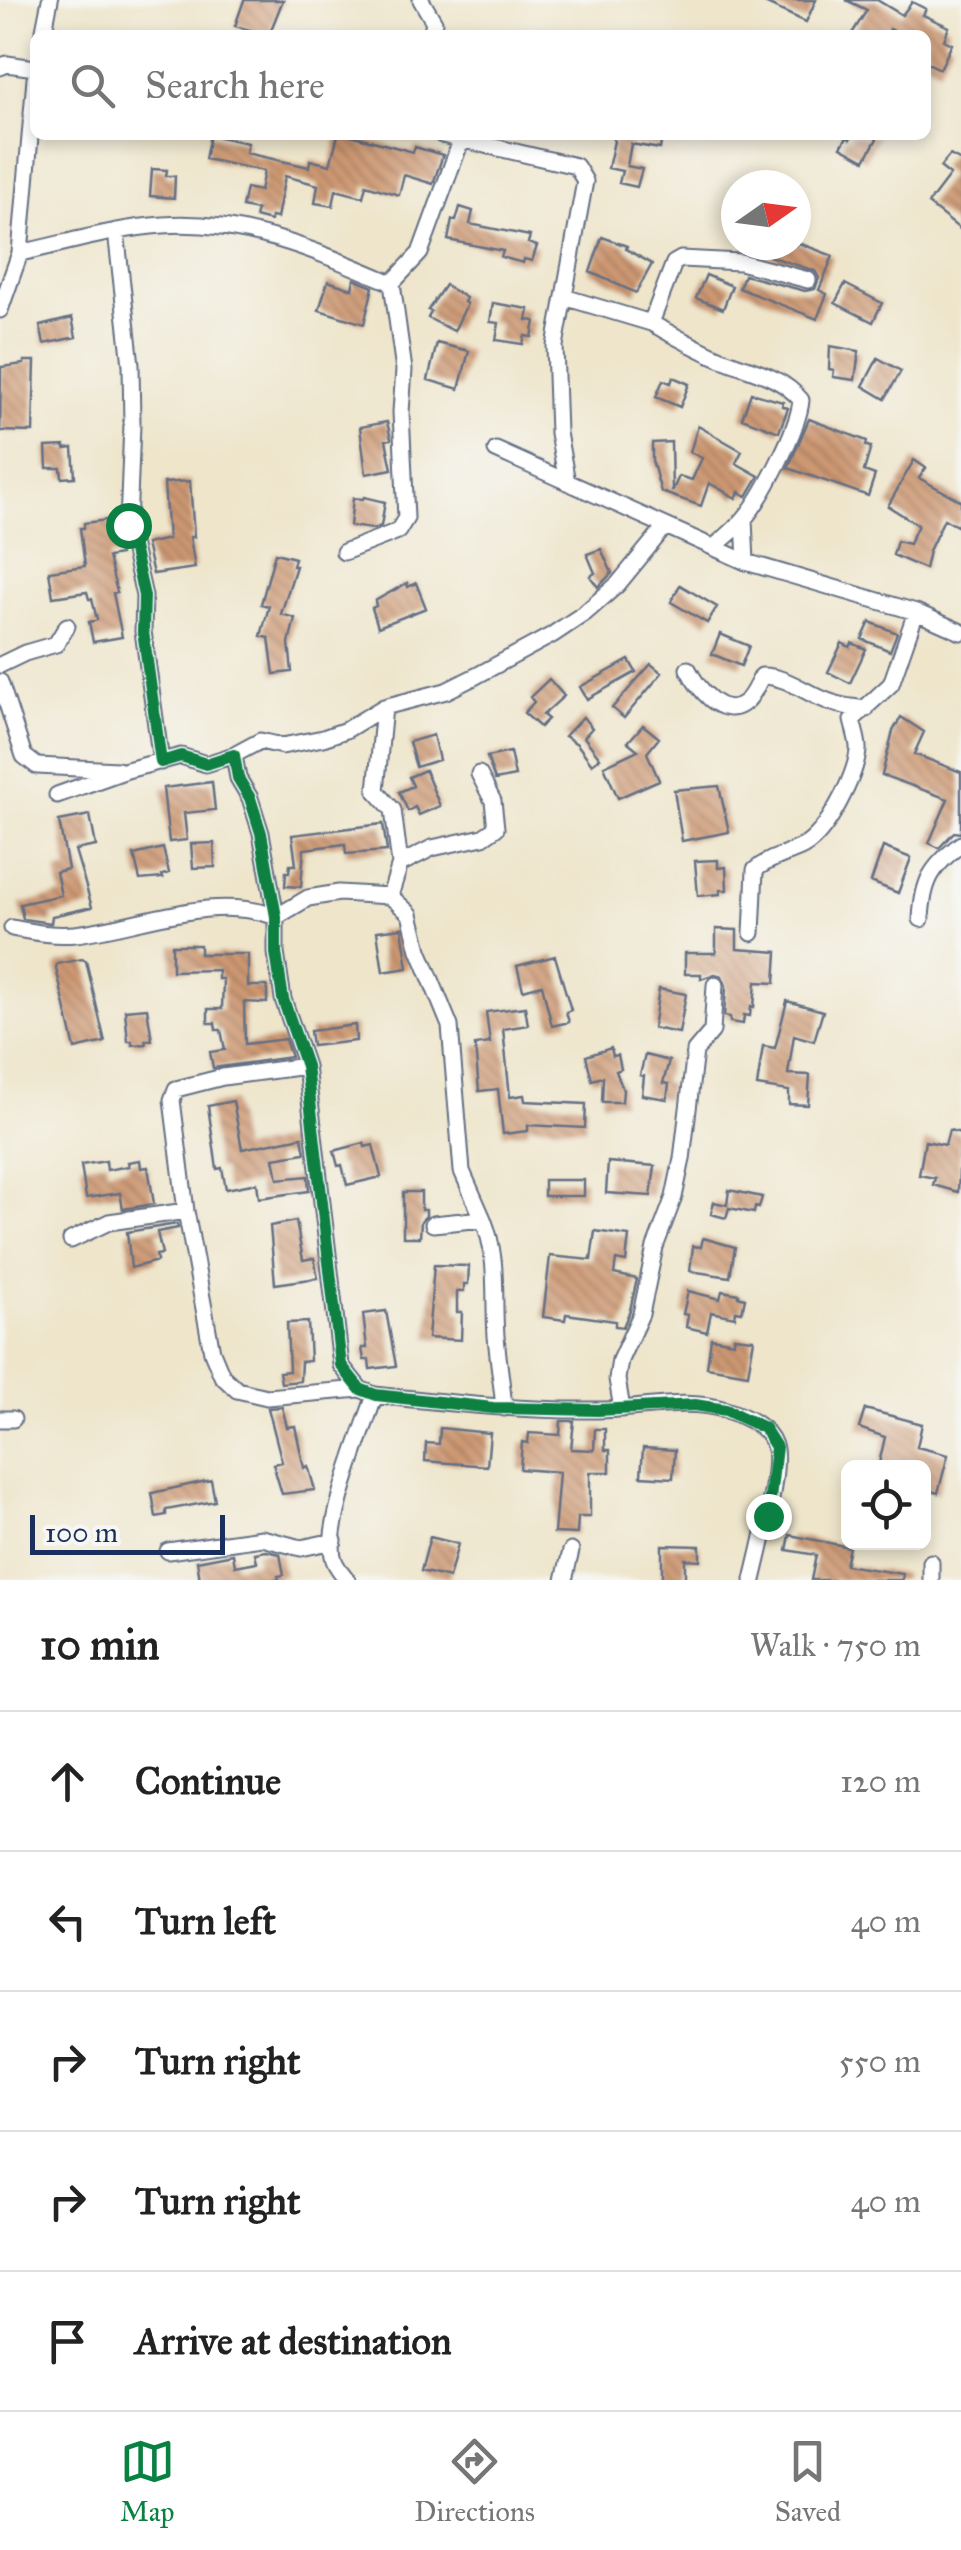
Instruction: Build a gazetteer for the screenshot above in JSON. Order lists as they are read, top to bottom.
{
  "scale_bar": "100 m",
  "north": "right",
  "page": {
    "search": "Search here",
    "scale": "100 m",
    "heading": ["10 min", "Walk · 750 m"],
    "list": [
      ["Continue", "120 m"],
      ["Turn left", "40 m"],
      ["Turn right", "550 m"],
      ["Turn right", "40 m"],
      "Arrive at destination"
    ],
    "nav": ["Map", "Directions", "Saved"]
  }
}
